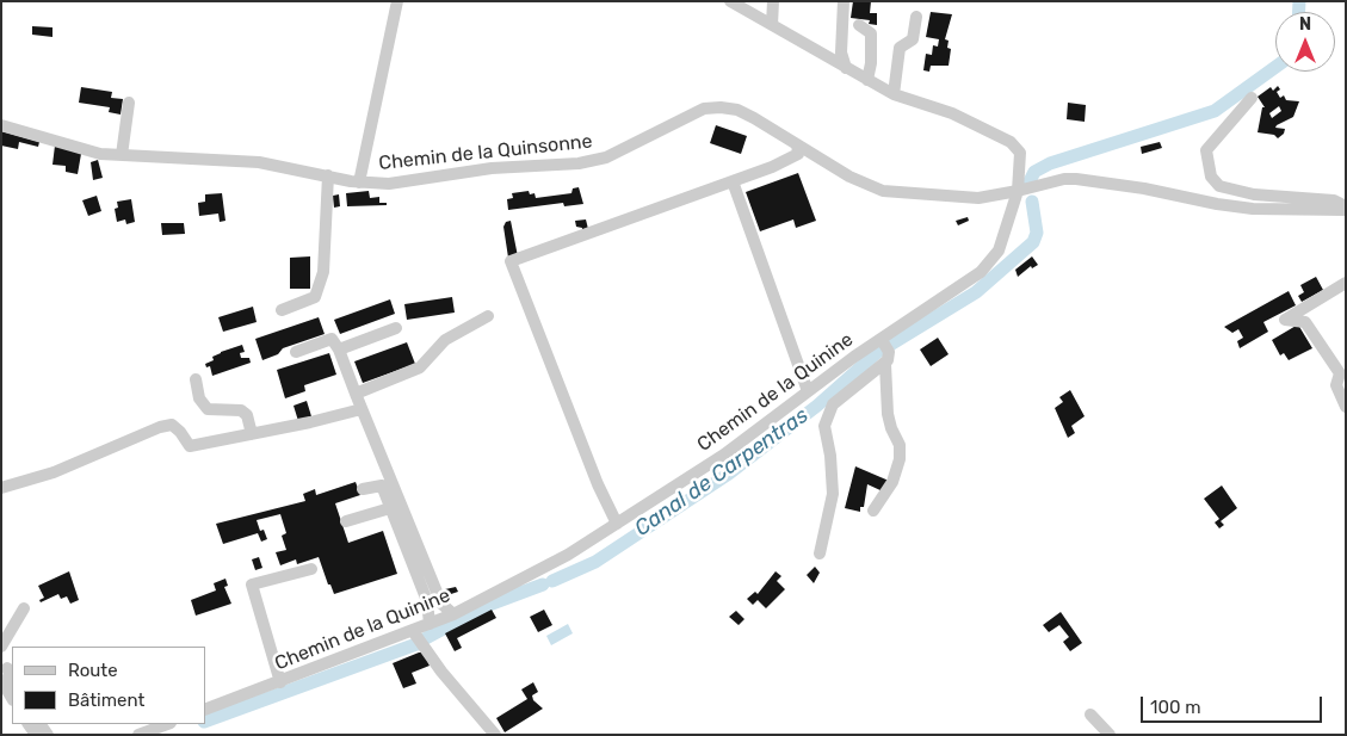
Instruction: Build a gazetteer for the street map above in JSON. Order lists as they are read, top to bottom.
{
  "streets": {
    "street": ["Chemin de la Quinsonne", "Chemin de la Quinine"]
  },
  "crossings": [
    ["Chemin de la Quinsonne", "Chemin de la Quinine"]
  ],
  "water": ["Canal de Carpentras"],
  "legend": ["Route", "Bâtiment"],
  "scale_bar": "100 m",
  "north": "top"
}
